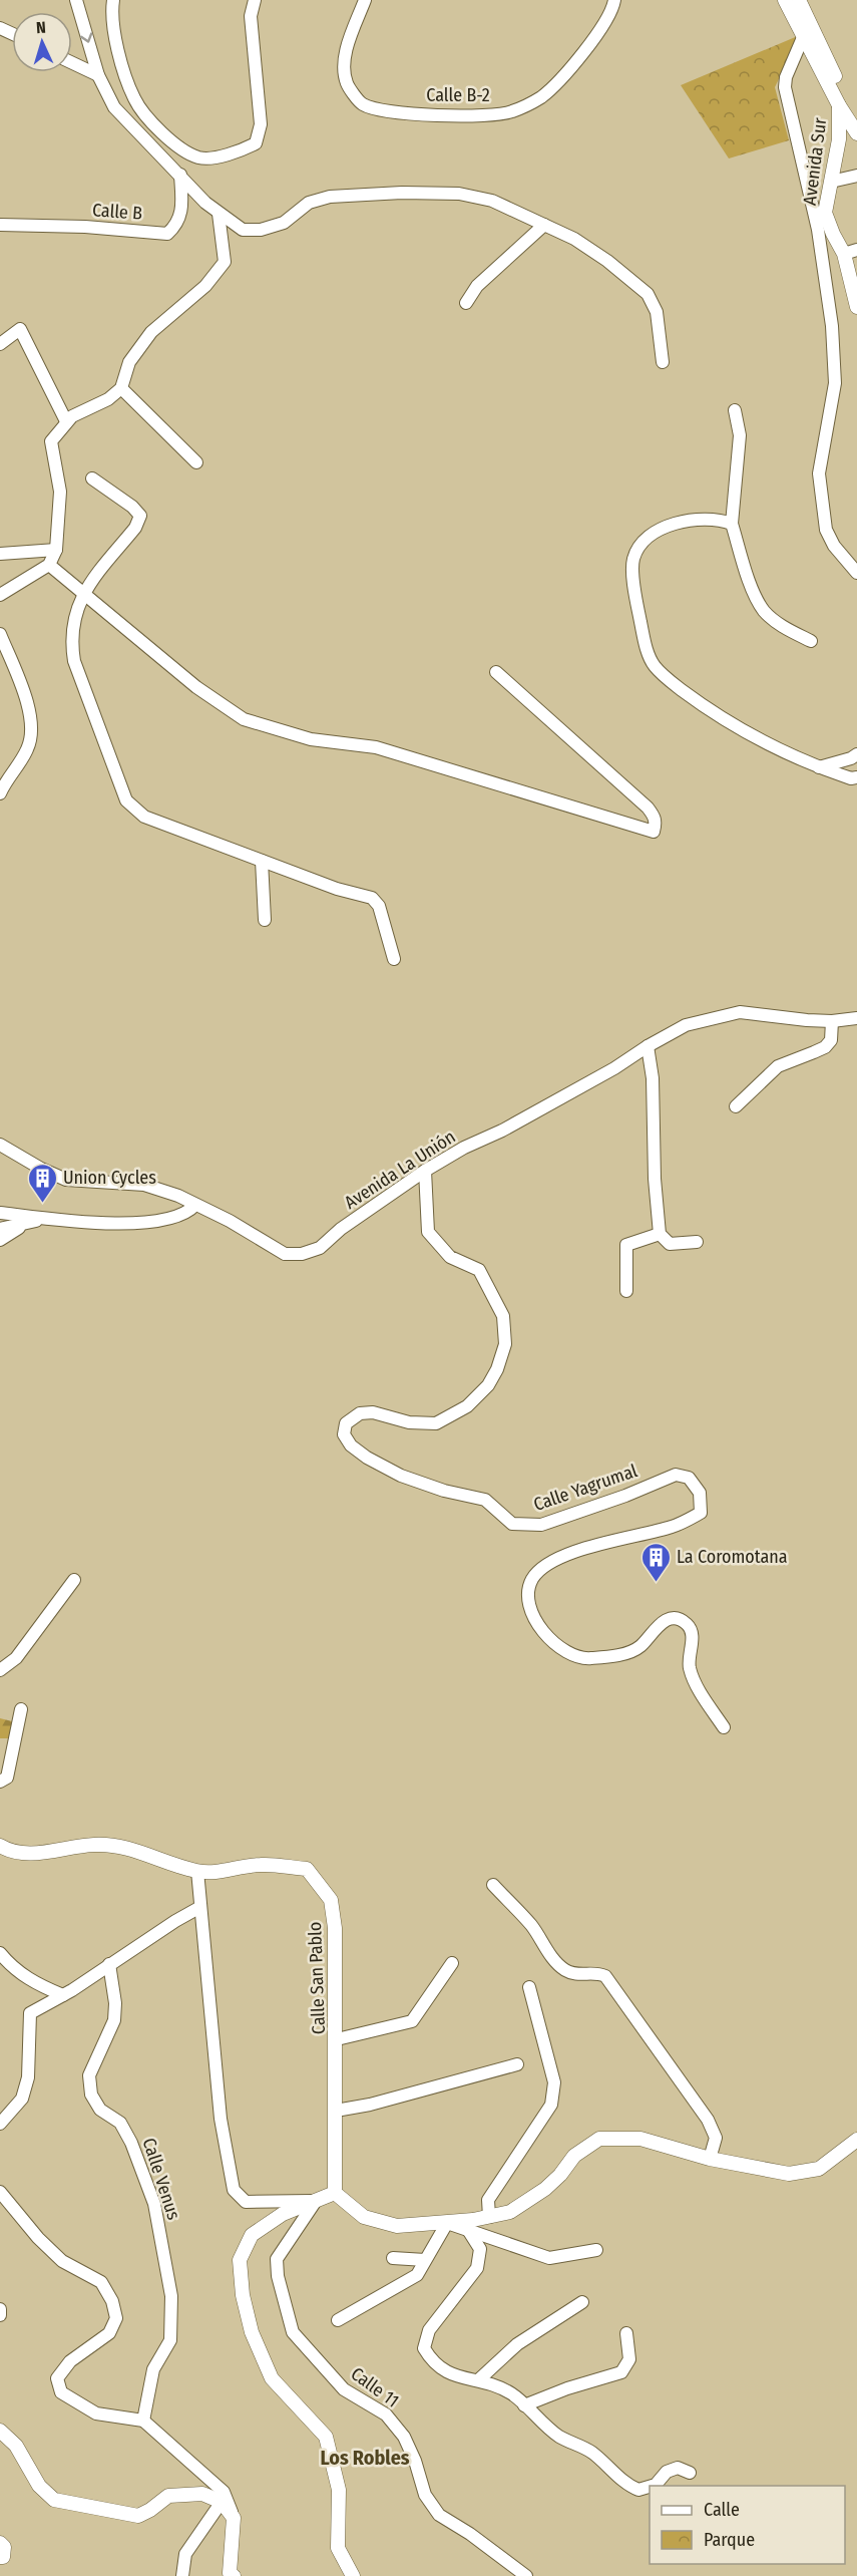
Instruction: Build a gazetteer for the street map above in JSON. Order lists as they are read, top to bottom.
{
  "streets": {
    "street": [
      "Calle B-2",
      "Avenida Sur",
      "Calle B",
      "Avenida La Unión",
      "Calle Yagrumal",
      "Calle San Pablo",
      "Calle Venus",
      "Calle 11"
    ]
  },
  "crossings": [
    ["Avenida La Unión", "Calle Yagrumal"]
  ],
  "districts": ["Los Robles"],
  "places": {
    "building": ["Union Cycles", "La Coromotana"]
  },
  "legend": ["Calle", "Parque"],
  "north": "top"
}
